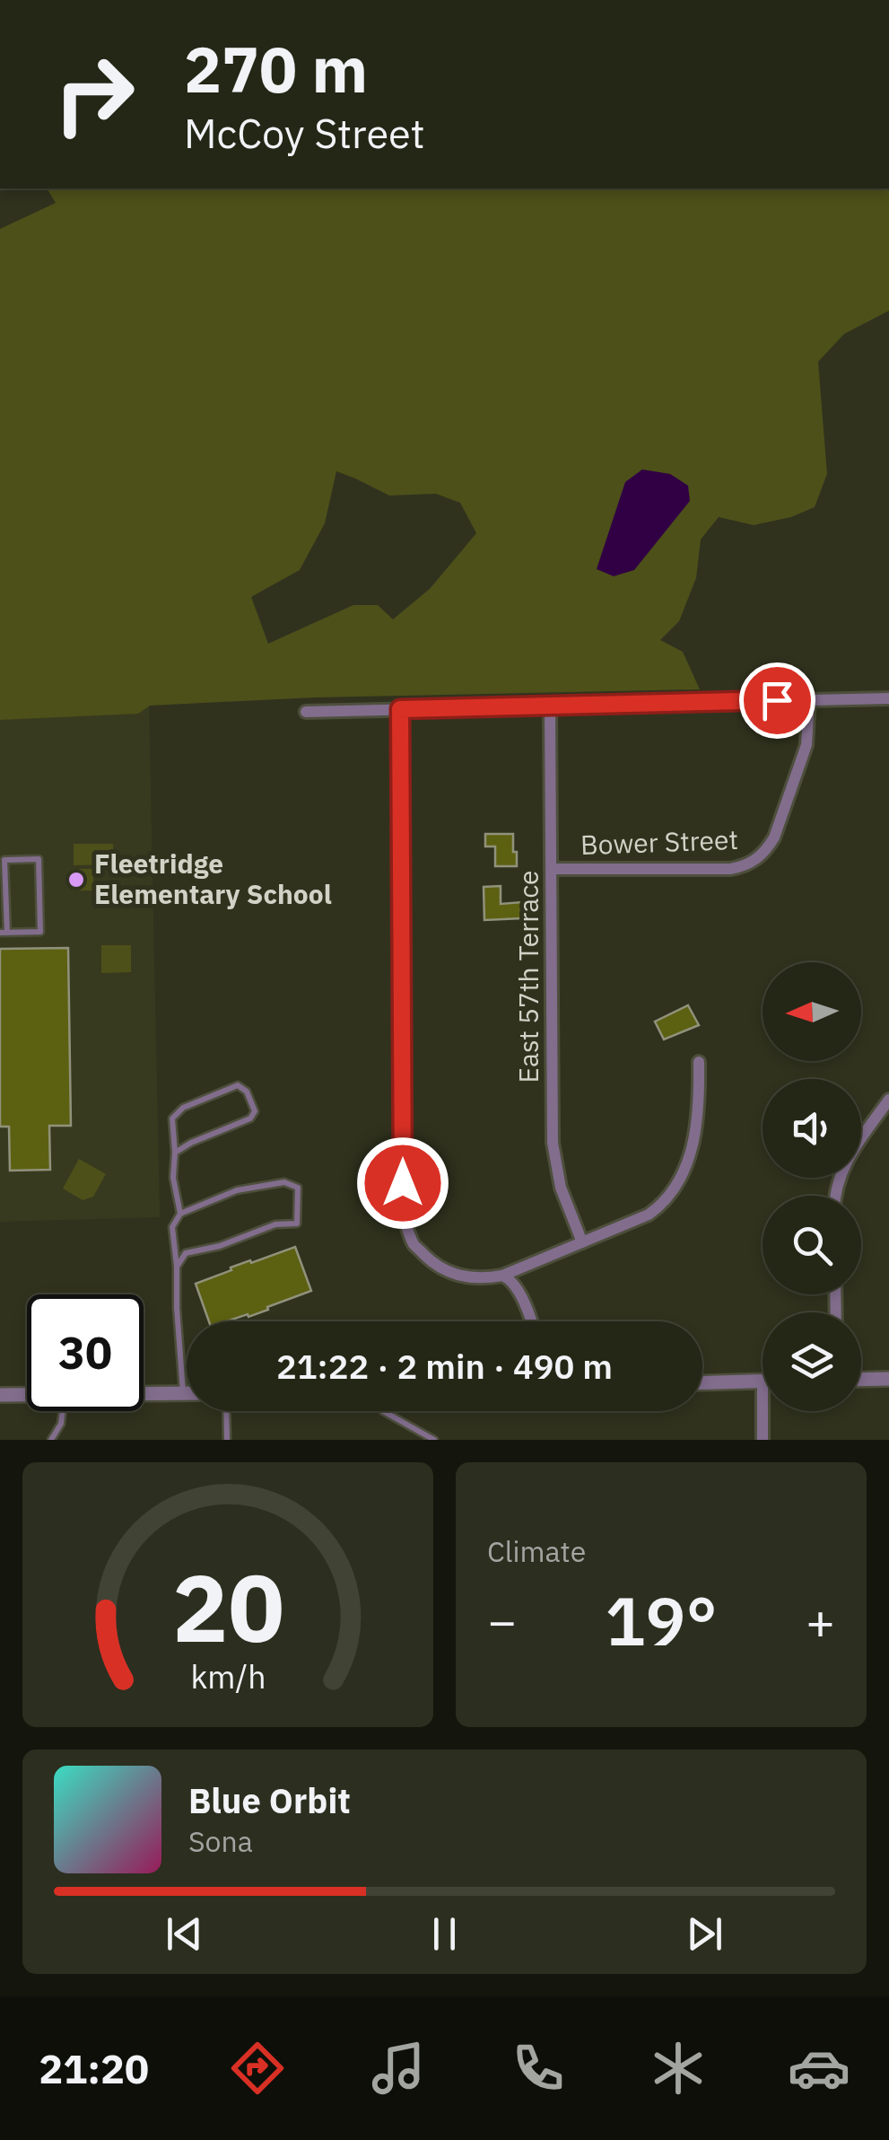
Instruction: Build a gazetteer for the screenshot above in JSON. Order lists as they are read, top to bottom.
{
  "streets": {
    "street": ["Bower Street", "East 57th Terrace"]
  },
  "crossings": [
    ["Bower Street", "East 57th Terrace"]
  ],
  "places": ["Fleetridge Elementary School"],
  "north": "left",
  "page": {
    "turn": ["270 m", "McCoy Street"],
    "limit": "30",
    "trip": "21:22 · 2 min · 490 m",
    "tile": "Climate",
    "heat": ["−", "19°", "+"],
    "song": ["Blue Orbit", "Sona"],
    "tabs": "21:20",
    "gauge": ["20", "km/h"]
  }
}
